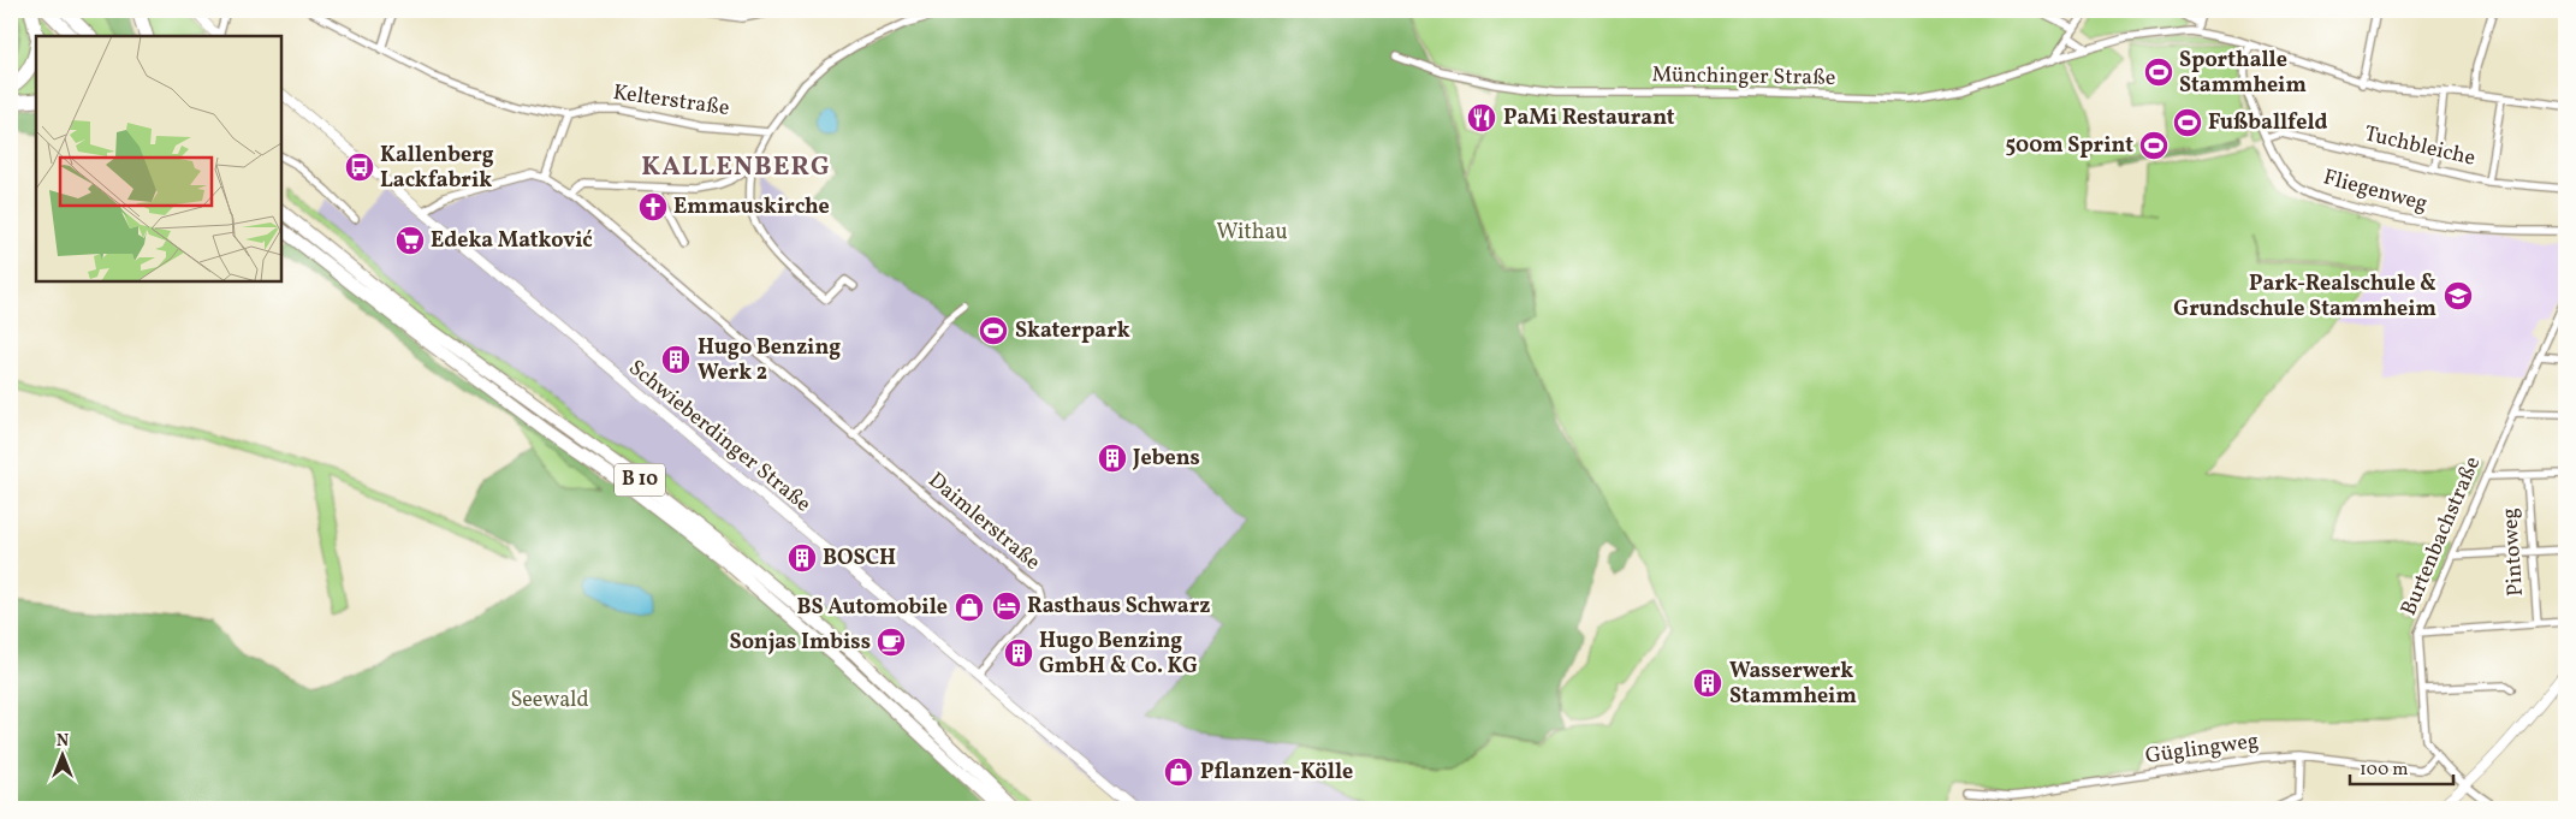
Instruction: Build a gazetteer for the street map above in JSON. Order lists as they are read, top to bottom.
{
  "streets": {
    "highway": ["B 10"],
    "street": [
      "Münchinger Straße",
      "Kelterstraße",
      "Tuchbleiche",
      "Fliegenweg",
      "Schwieberdinger Straße",
      "Daimlerstraße",
      "Burtenbachstraße",
      "Pintoweg",
      "Güglingweg"
    ]
  },
  "crossings": [
    ["Münchinger Straße", "Fliegenweg"],
    ["Tuchbleiche", "Fliegenweg"],
    ["Schwieberdinger Straße", "Daimlerstraße"],
    ["Burtenbachstraße", "Güglingweg"]
  ],
  "districts": ["KALLENBERG"],
  "parks": ["Withau", "Seewald"],
  "places": {
    "sports": [
      "Sporthalle Stammheim",
      "Fußballfeld",
      "500m Sprint",
      "Skaterpark"
    ],
    "restaurant": ["PaMi Restaurant"],
    "bus stop": ["Kallenberg Lackfabrik"],
    "church": ["Emmauskirche"],
    "supermarket": ["Edeka Matković"],
    "school or university": ["Park-Realschule & Grundschule Stammheim"],
    "building": [
      "Hugo Benzing Werk 2",
      "Jebens",
      "BOSCH",
      "Hugo Benzing GmbH & Co. KG",
      "Wasserwerk Stammheim"
    ],
    "hotel": ["Rasthaus Schwarz"],
    "shop": ["BS Automobile", "Pflanzen-Kölle"],
    "cafe": ["Sonjas Imbiss"]
  },
  "scale_bar": "100 m",
  "north": "top"
}
